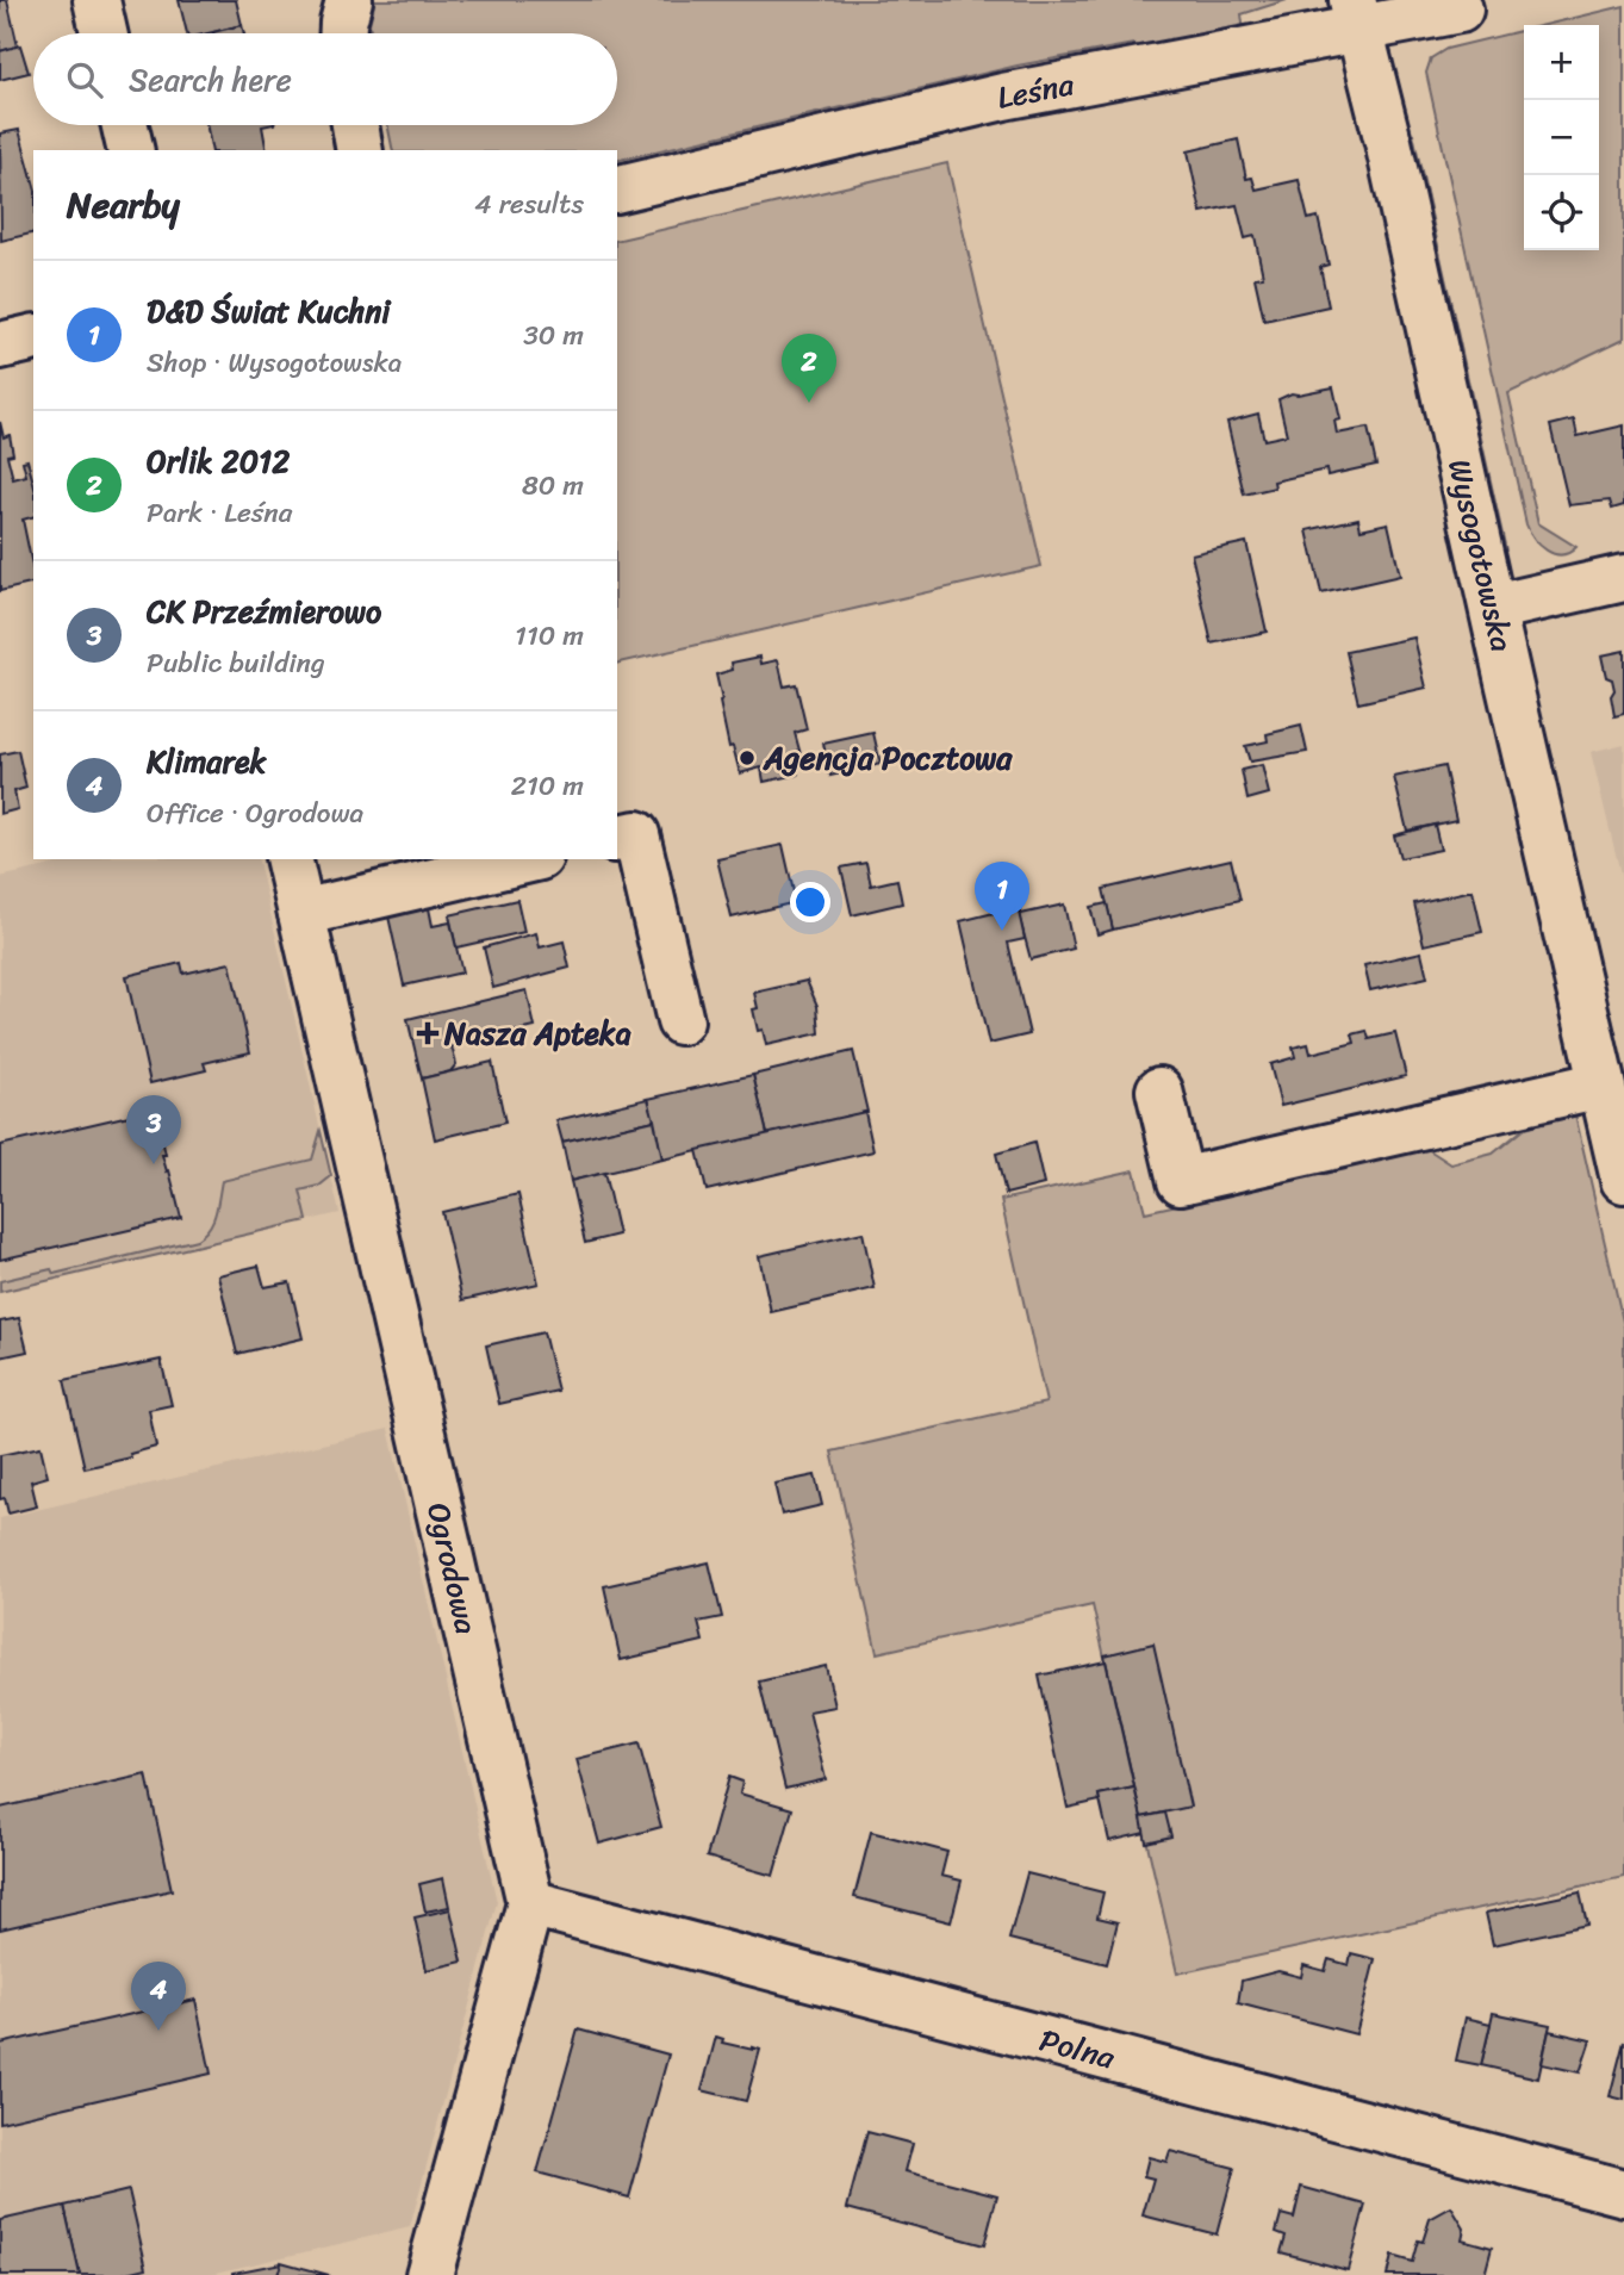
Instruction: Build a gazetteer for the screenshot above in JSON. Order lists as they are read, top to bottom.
{
  "streets": {
    "street": [
      "Leśna",
      "Wysogotowska",
      "Ogrodowa",
      "Polna"
    ]
  },
  "crossings": [
    ["Leśna", "Wysogotowska"],
    ["Ogrodowa", "Polna"]
  ],
  "places": {
    "other": ["Agencja Pocztowa"],
    "health": ["Nasza Apteka"]
  },
  "page": {
    "map_buttons": ["+", "−"],
    "search": "Search here",
    "heading": ["Nearby", "4 results"],
    "list": [
      {
        "mark": "1",
        "name": "D&D Świat Kuchni",
        "note": "Shop · Wysogotowska",
        "value": "30 m"
      },
      {
        "mark": "2",
        "name": "Orlik 2012",
        "note": "Park · Leśna",
        "value": "80 m"
      },
      {
        "mark": "3",
        "name": "CK Przeźmierowo",
        "note": "Public building",
        "value": "110 m"
      },
      {
        "mark": "4",
        "name": "Klimarek",
        "note": "Office · Ogrodowa",
        "value": "210 m"
      }
    ],
    "pins": [
      "2",
      "1",
      "3",
      "4"
    ]
  }
}
